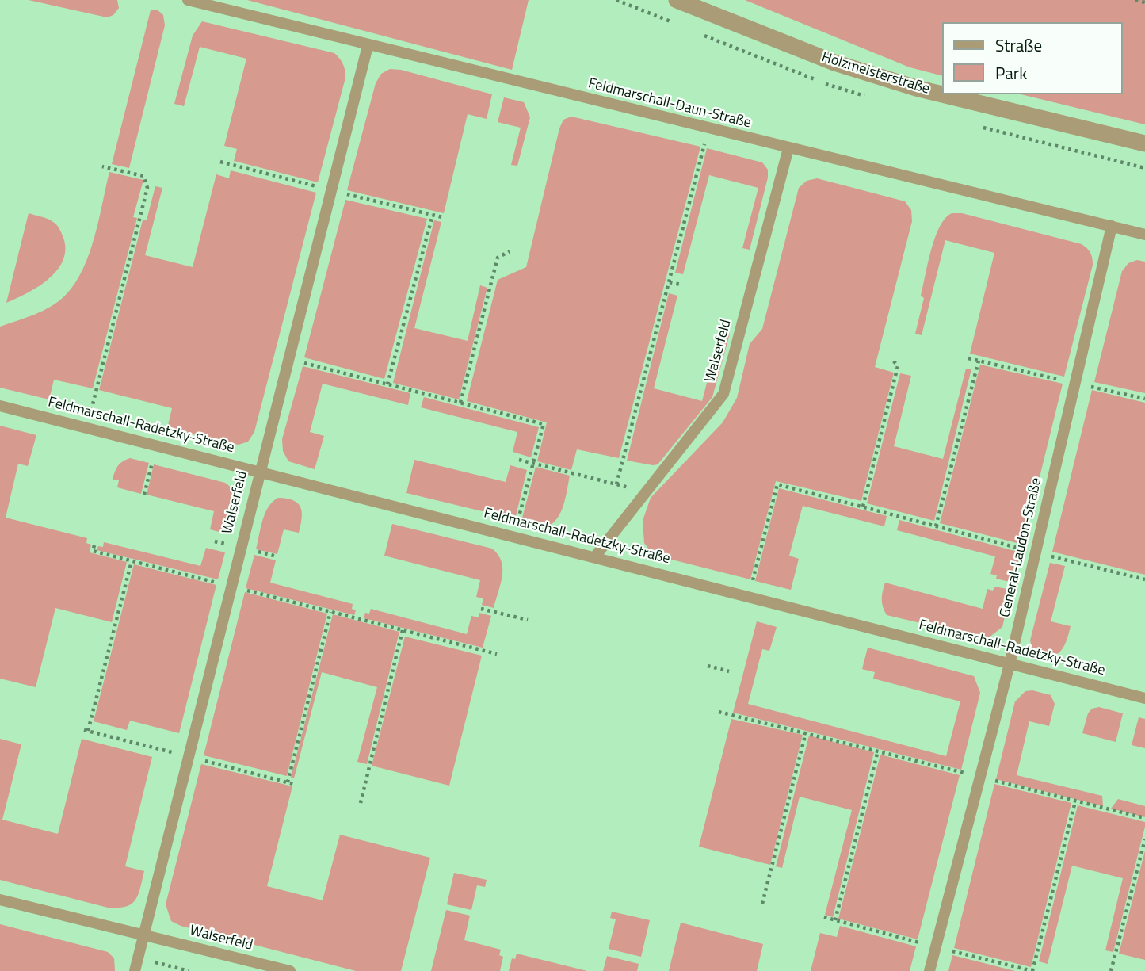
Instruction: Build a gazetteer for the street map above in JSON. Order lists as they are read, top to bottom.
{
  "streets": {
    "street": ["Holzmeisterstraße"],
    "lane": [
      "Feldmarschall-Daun-Straße",
      "Walserfeld",
      "Feldmarschall-Radetzky-Straße",
      "General-Laudon-Straße"
    ]
  },
  "crossings": [
    ["Feldmarschall-Daun-Straße", "Walserfeld"],
    ["Feldmarschall-Daun-Straße", "General-Laudon-Straße"],
    ["Walserfeld", "Feldmarschall-Radetzky-Straße"],
    ["Feldmarschall-Radetzky-Straße", "General-Laudon-Straße"]
  ],
  "legend": ["Straße", "Park"]
}
